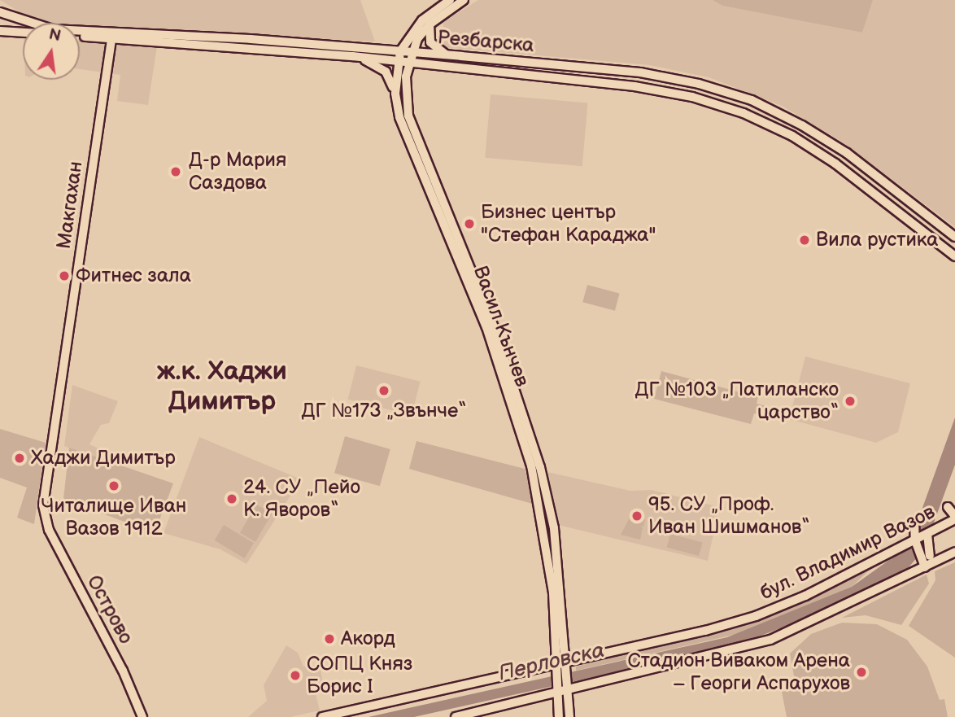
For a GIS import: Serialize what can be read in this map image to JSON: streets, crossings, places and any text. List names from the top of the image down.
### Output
{
  "streets": {
    "street": [
      "Резбарска",
      "Макгахан",
      "Васил Кънчев",
      "бул. Владимир Вазов",
      "Острово"
    ]
  },
  "crossings": [
    ["Резбарска", "Макгахан"],
    ["Резбарска", "Васил Кънчев"],
    ["Макгахан", "Острово"],
    ["Васил Кънчев", "бул. Владимир Вазов"]
  ],
  "districts": ["ж.к. Хаджи Димитър"],
  "water": ["Перловска"],
  "places": [
    "Д-р Мария Саздова",
    "Бизнес център \"Стефан Караджа\"",
    "Вила рустика",
    "Фитнес зала",
    "ДГ №173 „Звънче“",
    "ДГ №103 „Патиланско царство“",
    "Хаджи Димитър",
    "Читалище Иван Вазов 1912",
    "24. СУ „Пейо К. Яворов“",
    "95. СУ „Проф. Иван Шишманов“",
    "Акорд",
    "Стадион Виваком Арена – Георги Аспарухов",
    "СОПЦ Княз Борис I"
  ],
  "north": "top"
}
